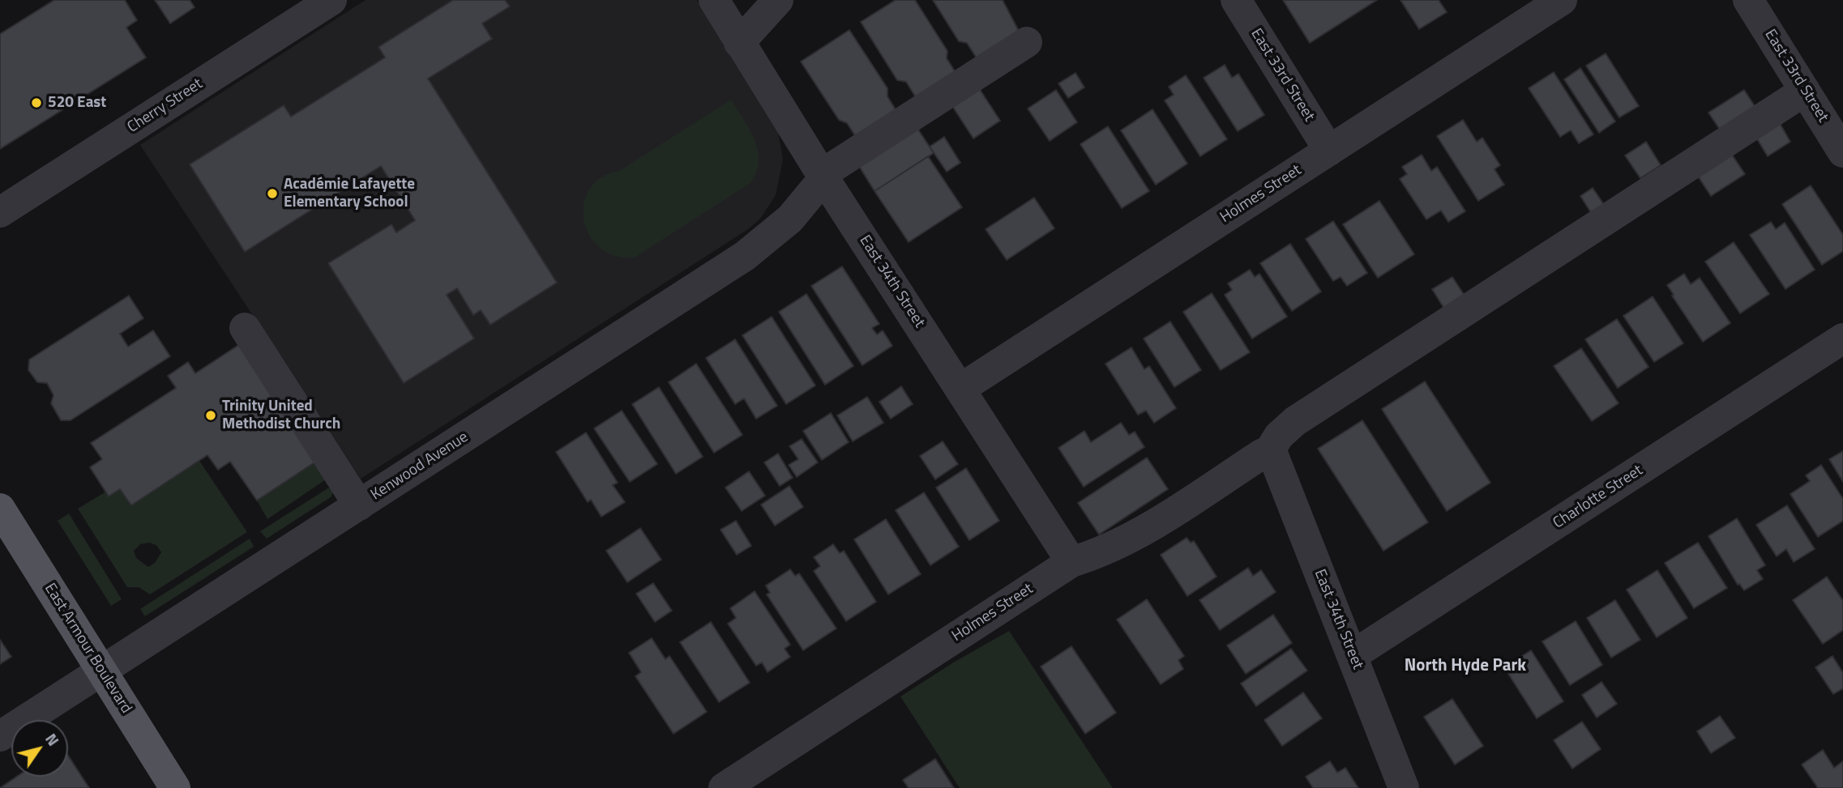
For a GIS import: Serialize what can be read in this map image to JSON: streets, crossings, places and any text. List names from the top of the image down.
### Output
{
  "streets": {
    "main road": ["East Armour Boulevard"],
    "street": [
      "East 33rd Street",
      "Cherry Street",
      "Holmes Street",
      "East 34th Street",
      "Kenwood Avenue",
      "Charlotte Street"
    ]
  },
  "crossings": [
    ["East 33rd Street", "Holmes Street"],
    ["Holmes Street", "East 34th Street"],
    ["East 34th Street", "Kenwood Avenue"],
    ["East 34th Street", "Charlotte Street"],
    ["Kenwood Avenue", "East Armour Boulevard"]
  ],
  "districts": ["North Hyde Park"],
  "places": ["520 East", "Académie Lafayette Elementary School", "Trinity United Methodist Church"],
  "north": "top right"
}
